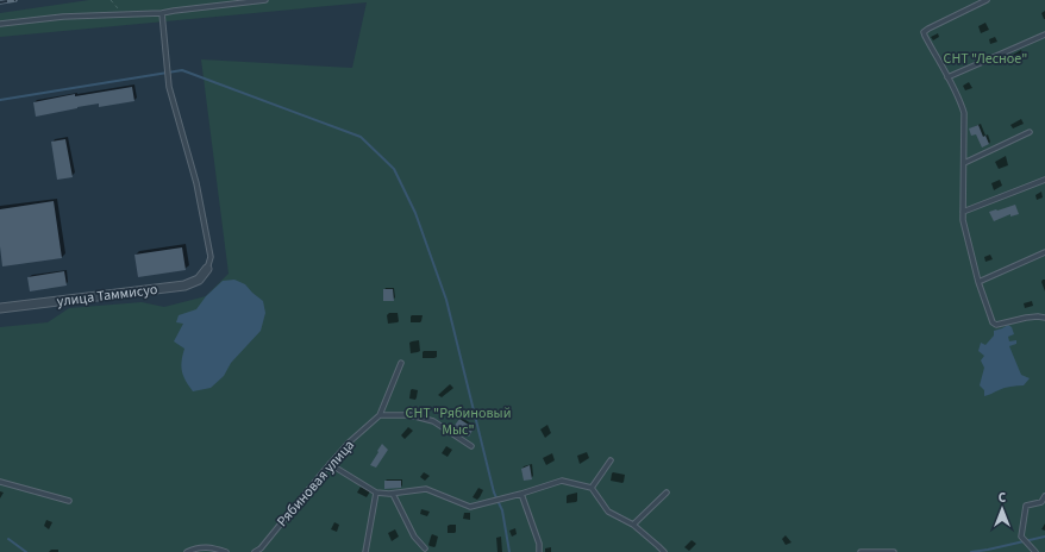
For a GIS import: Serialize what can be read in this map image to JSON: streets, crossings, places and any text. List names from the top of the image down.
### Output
{
  "streets": {
    "street": ["улица Таммисуо"],
    "lane": ["Рябиновая улица"]
  },
  "parks": ["СНТ \"Лесное\"", "СНТ \"Рябиновый Мыс\""],
  "north": "top"
}
